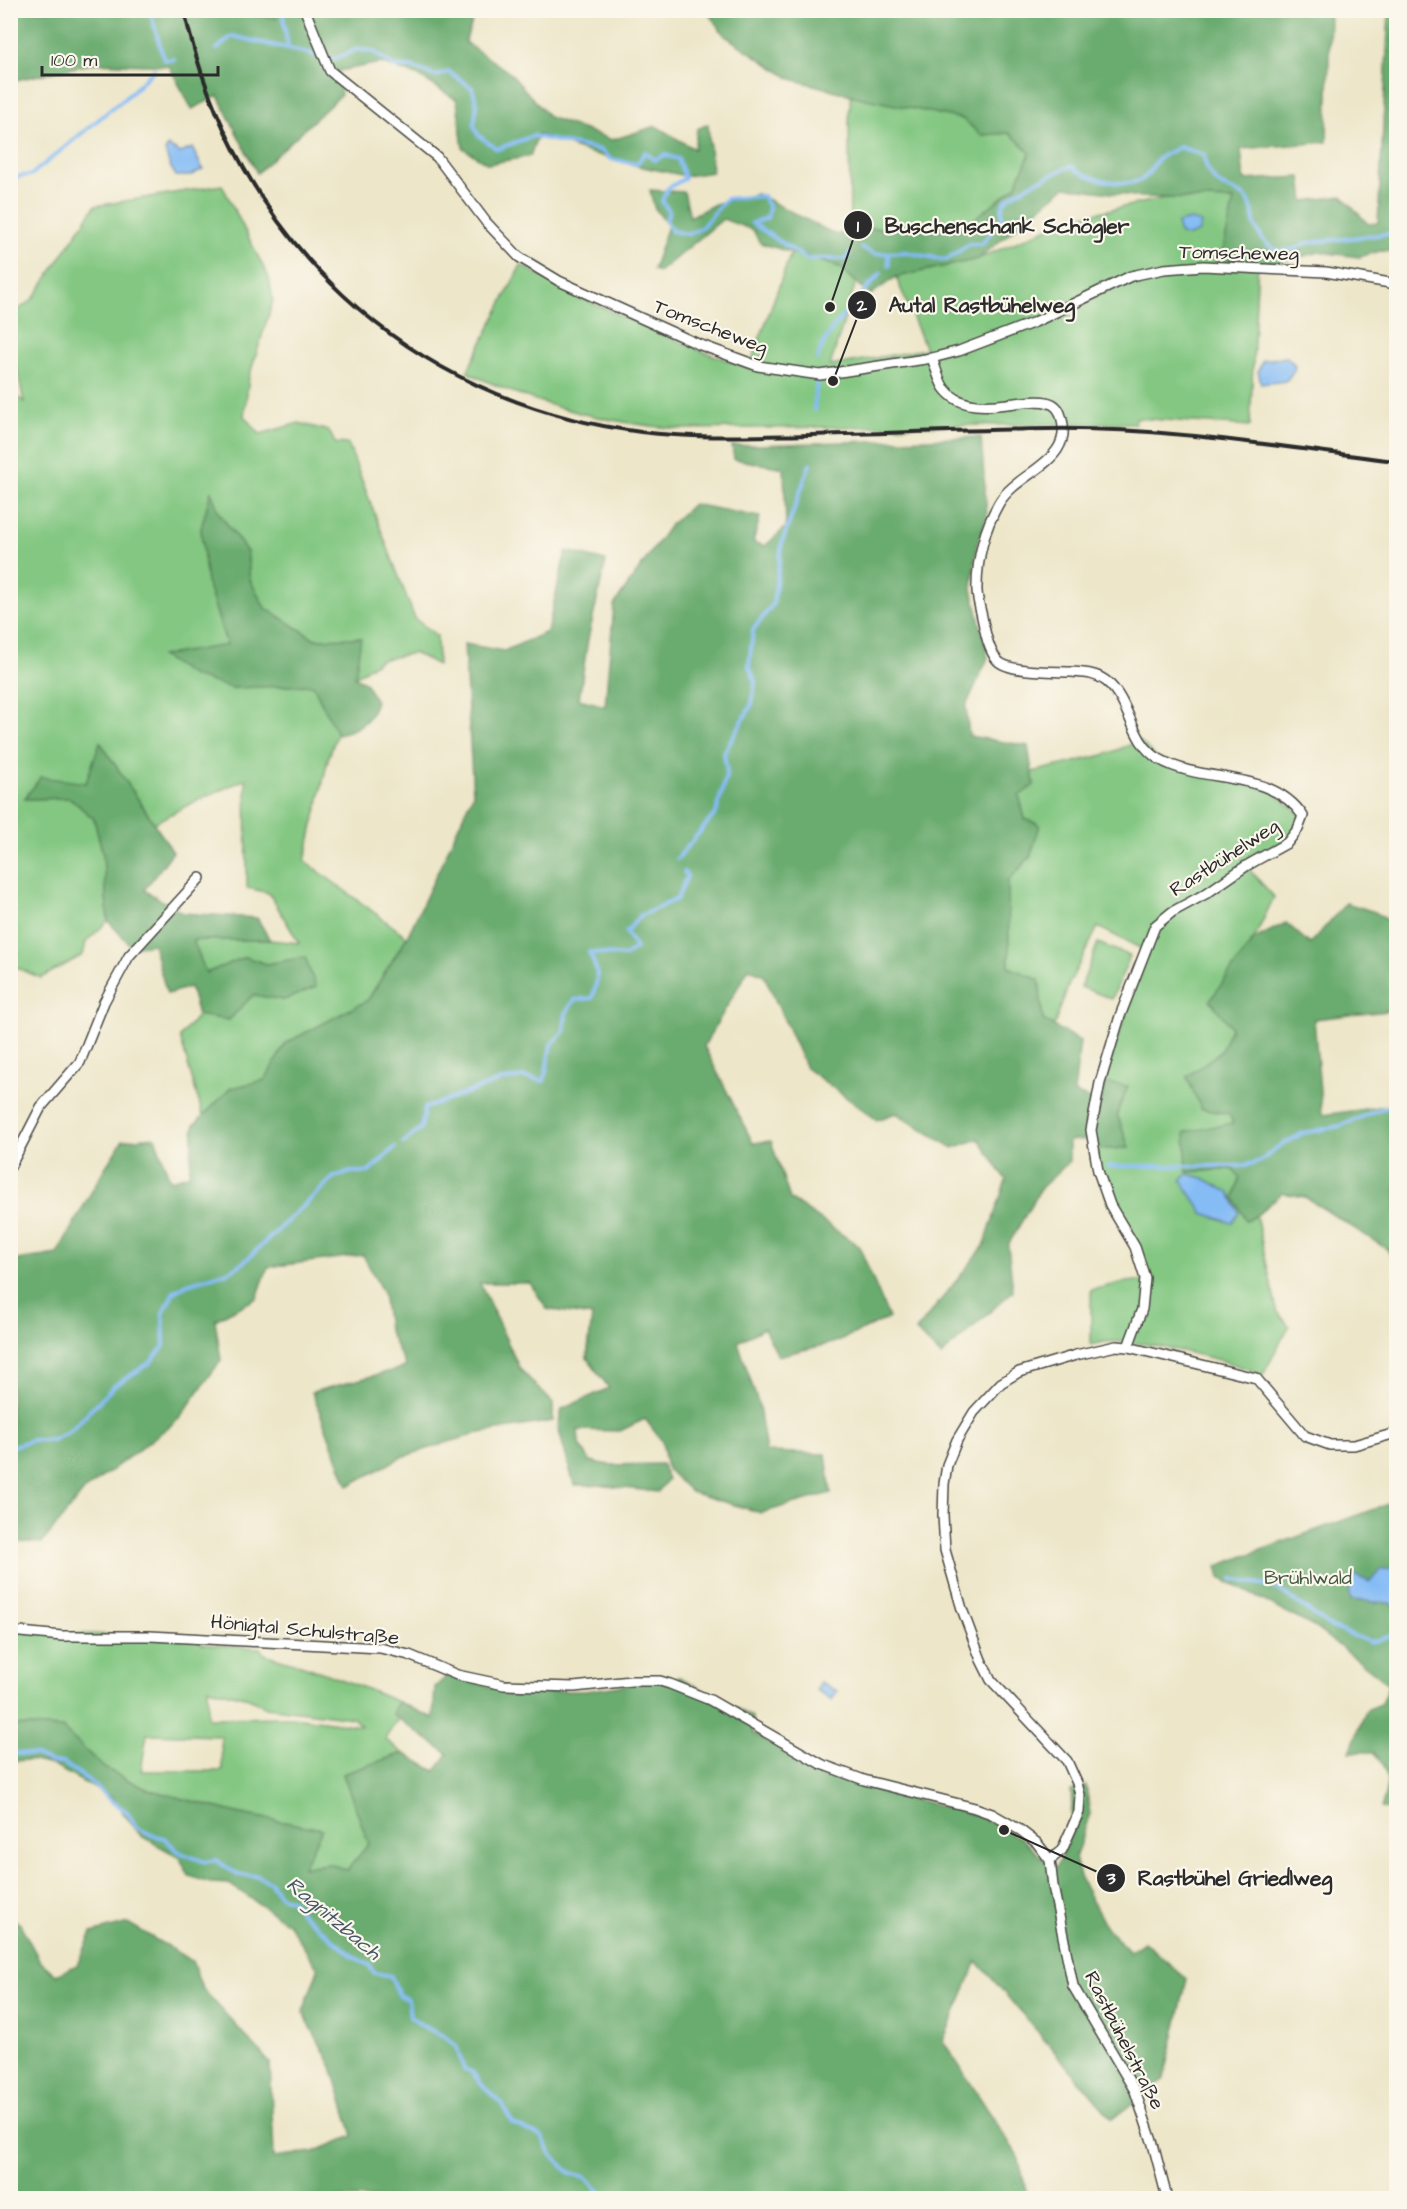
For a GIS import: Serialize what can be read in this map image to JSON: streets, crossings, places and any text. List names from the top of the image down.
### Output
{
  "streets": {
    "street": [
      "Tomscheweg",
      "Rastbühelweg",
      "Hönigtal Schulstraße",
      "Rastbühelstraße"
    ]
  },
  "crossings": [
    ["Tomscheweg", "Rastbühelweg"],
    ["Hönigtal Schulstraße", "Rastbühelstraße"]
  ],
  "water": ["Ragnitzbach"],
  "parks": ["Brühlwald"],
  "places": ["Buschenschank Schögler", "Autal Rastbühelweg", "Rastbühel Griedlweg"],
  "scale_bar": "100 m"
}
